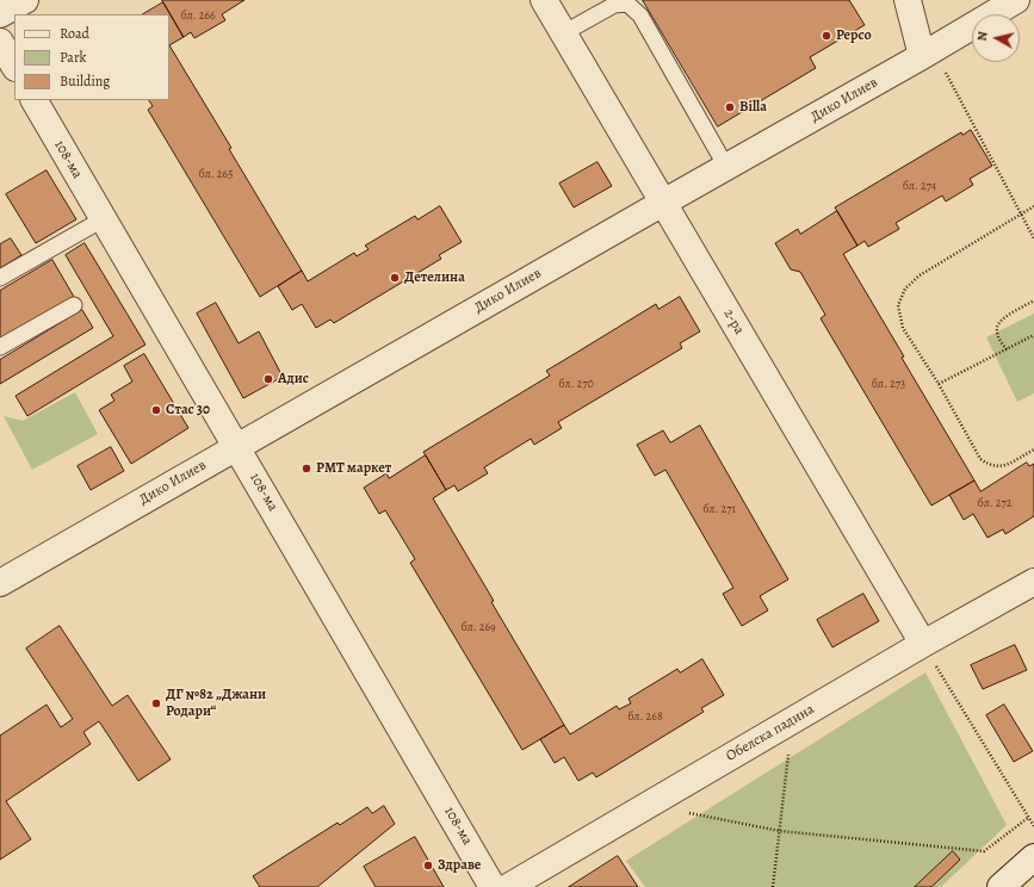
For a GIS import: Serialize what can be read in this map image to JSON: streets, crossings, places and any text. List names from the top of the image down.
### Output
{
  "streets": {
    "street": [
      "Дико Илиев",
      "108-ма",
      "2-ра",
      "Обелска падина"
    ]
  },
  "crossings": [
    ["Дико Илиев", "108-ма"],
    ["Дико Илиев", "2-ра"],
    ["2-ра", "Обелска падина"]
  ],
  "places": [
    "Pepco",
    "Billa",
    "Детелина",
    "Адис",
    "Стас 30",
    "РМТ маркет",
    "ДГ №82 „Джани Родари“",
    "Здраве"
  ],
  "house_numbers": [
    "бл. 266",
    "бл. 265",
    "бл. 274",
    "бл. 270",
    "бл. 273",
    "бл. 272",
    "бл. 271",
    "бл. 269",
    "бл. 268"
  ],
  "legend": ["Road", "Park", "Building"],
  "north": "left"
}
